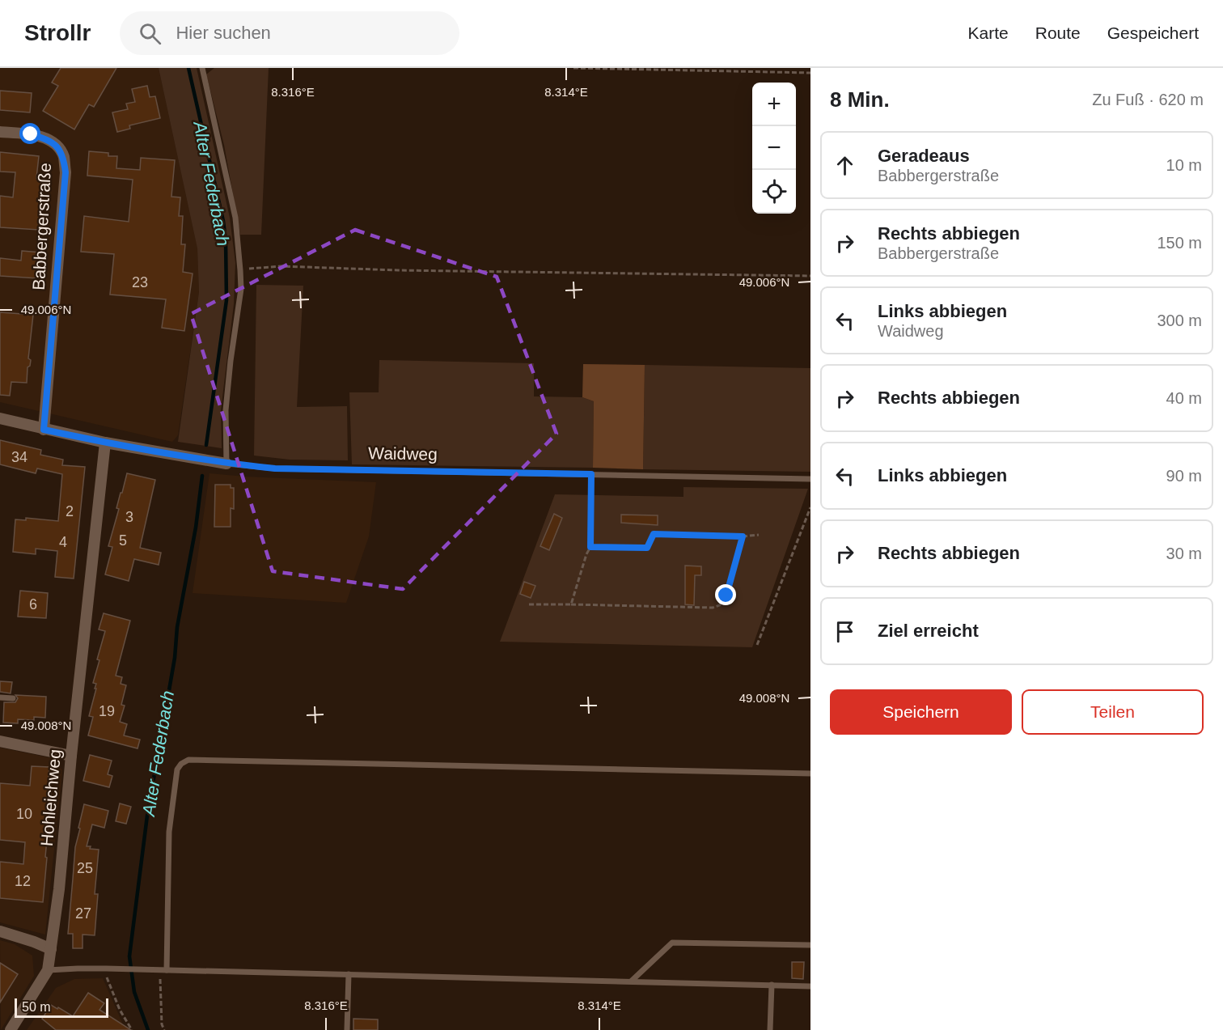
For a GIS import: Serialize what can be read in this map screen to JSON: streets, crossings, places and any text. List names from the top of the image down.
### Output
{
  "streets": {
    "street": ["Babbergerstraße", "Waidweg", "Hohleichweg"]
  },
  "crossings": [
    ["Babbergerstraße", "Waidweg"],
    ["Waidweg", "Hohleichweg"]
  ],
  "water": ["Alter Federbach"],
  "house_numbers": [
    "23",
    "34",
    "2",
    "3",
    "5",
    "4",
    "6",
    "19",
    "10",
    "25",
    "12",
    "27"
  ],
  "scale_bar": "50 m",
  "page": {
    "header": "Strollr",
    "search": "Hier suchen",
    "nav": ["Karte", "Route", "Gespeichert"],
    "heading": ["8 Min.", "Zu Fuß · 620 m"],
    "map_buttons": ["+", "−"],
    "list": [
      ["Geradeaus", "Babbergerstraße", "10 m"],
      ["Rechts abbiegen", "Babbergerstraße", "150 m"],
      ["Links abbiegen", "Waidweg", "300 m"],
      ["Rechts abbiegen", "40 m"],
      ["Links abbiegen", "90 m"],
      ["Rechts abbiegen", "30 m"],
      "Ziel erreicht"
    ],
    "buttons": ["Speichern", "Teilen"],
    "scale": "50 m"
  },
  "coordinates": [
    "8.316°E",
    "8.314°E",
    "49.006°N",
    "49.008°N"
  ]
}
